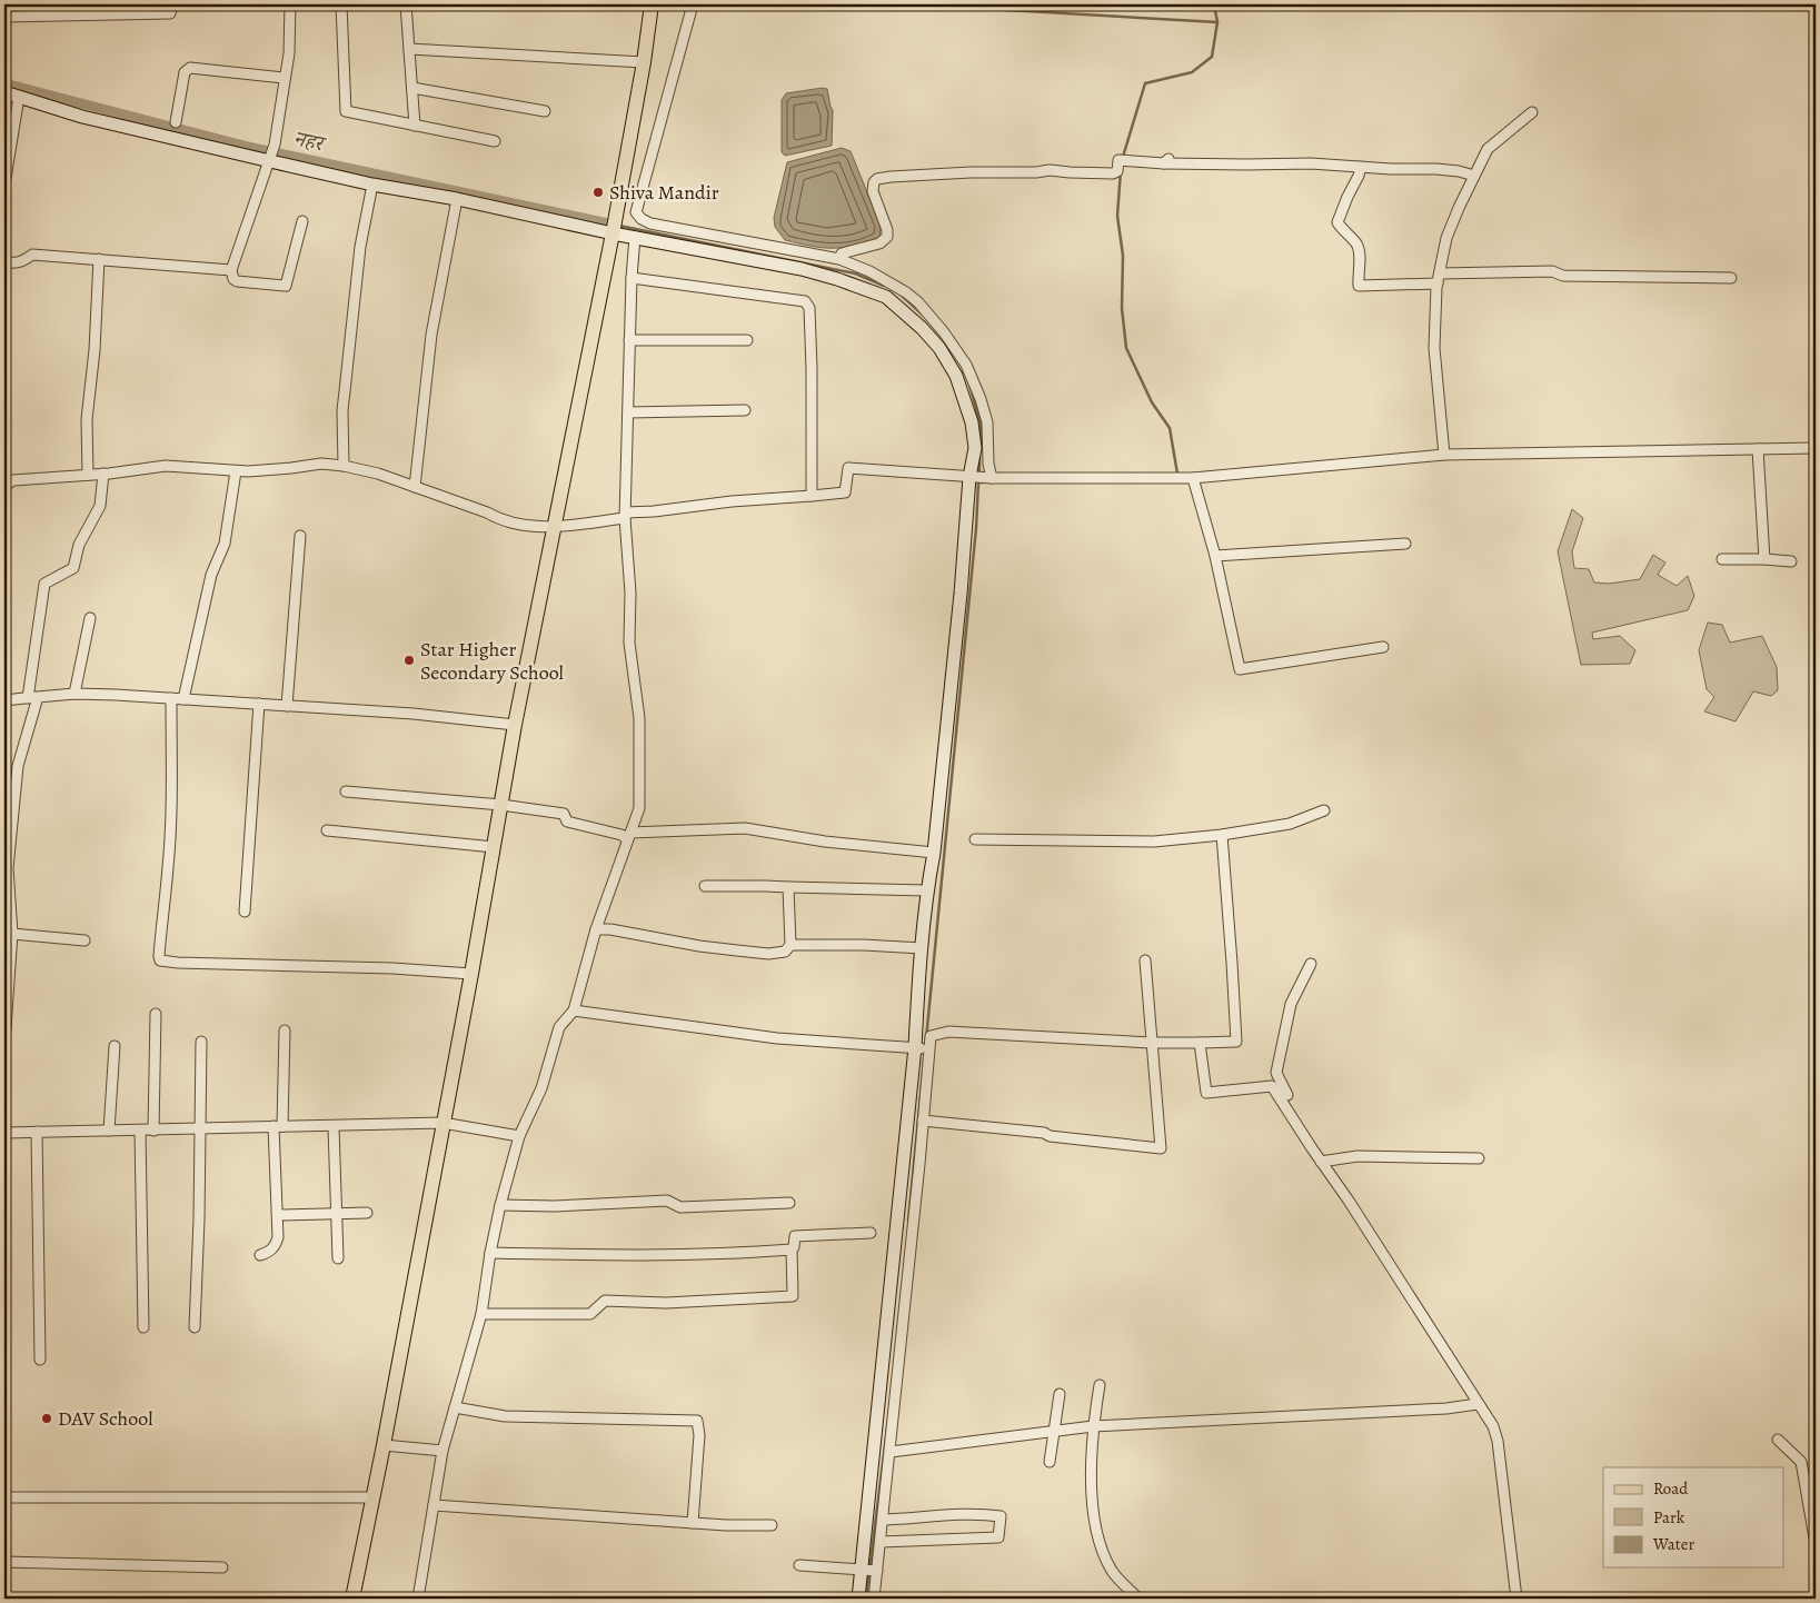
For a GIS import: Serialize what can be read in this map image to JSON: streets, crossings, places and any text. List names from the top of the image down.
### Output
{
  "water": ["नहर"],
  "places": ["Shiva Mandir", "Star Higher Secondary School", "DAV School"],
  "legend": ["Road", "Park", "Water"]
}
